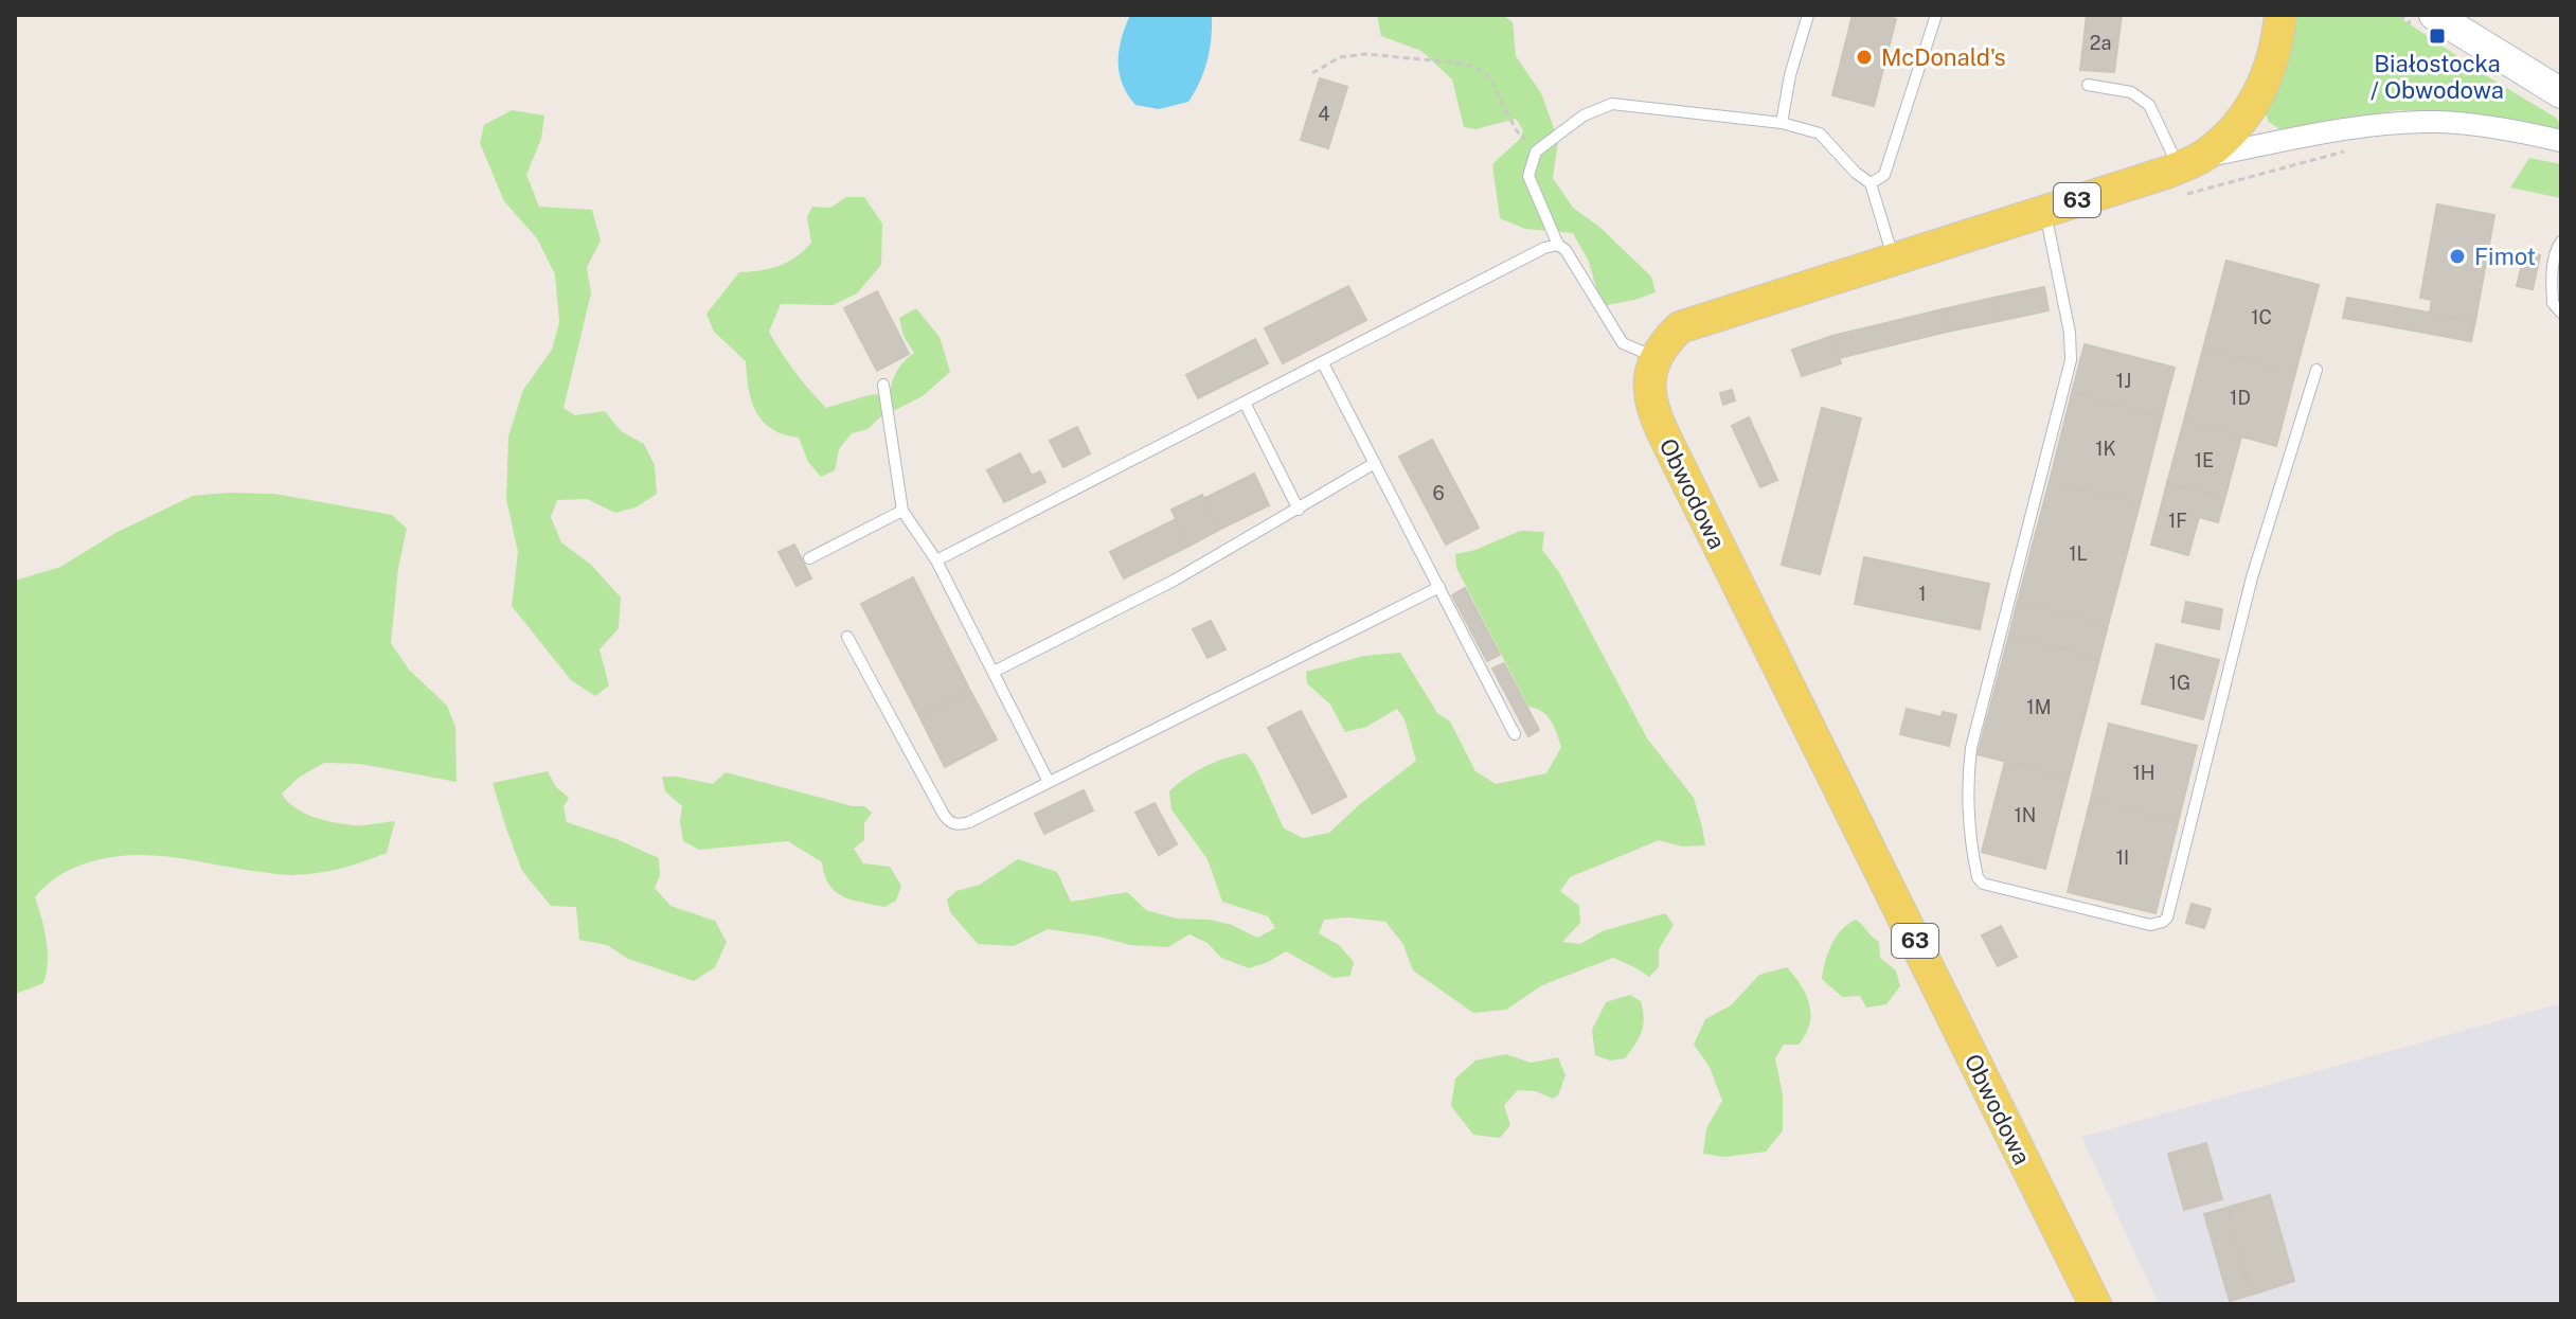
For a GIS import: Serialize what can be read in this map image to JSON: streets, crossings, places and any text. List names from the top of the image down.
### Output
{
  "streets": {
    "main road": ["63", "Obwodowa"]
  },
  "crossings": [
    ["63", "Obwodowa"]
  ],
  "places": {
    "transit": ["Białostocka / Obwodowa"],
    "other": ["McDonald's", "Fimot"]
  },
  "house_numbers": [
    "2a",
    "4",
    "1C",
    "1J",
    "1D",
    "1K",
    "1E",
    "6",
    "1F",
    "1L",
    "1",
    "1G",
    "1M",
    "1H",
    "1N",
    "1I"
  ]
}
